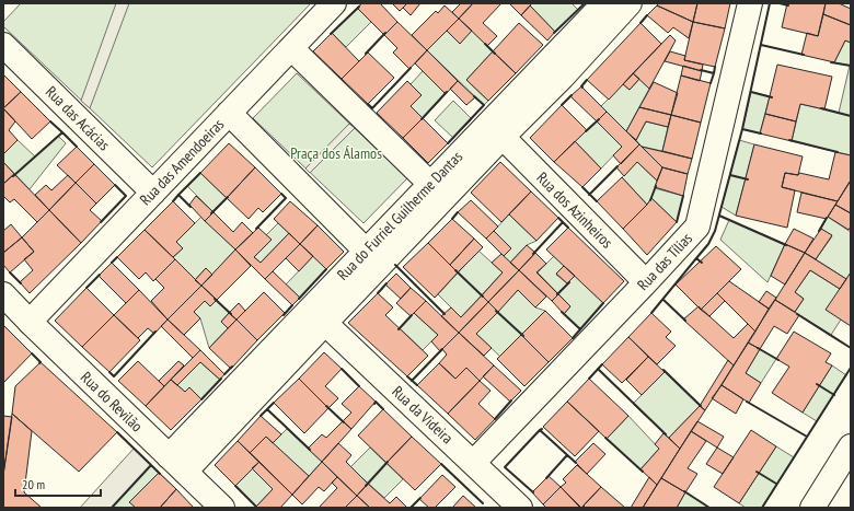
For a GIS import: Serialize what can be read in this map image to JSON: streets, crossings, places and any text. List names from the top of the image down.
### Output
{
  "streets": {
    "street": [
      "Rua das Acácias",
      "Rua das Amendoeiras",
      "Rua dos Azinheiros",
      "Rua do Furriel Guilherme Dantas",
      "Rua das Tílias",
      "Rua do Revilão",
      "Rua da Videira"
    ]
  },
  "crossings": [
    ["Rua das Acácias", "Rua das Amendoeiras"],
    ["Rua das Amendoeiras", "Rua do Revilão"],
    ["Rua dos Azinheiros", "Rua do Furriel Guilherme Dantas"],
    ["Rua dos Azinheiros", "Rua das Tílias"],
    ["Rua do Furriel Guilherme Dantas", "Rua do Revilão"],
    ["Rua do Furriel Guilherme Dantas", "Rua da Videira"],
    ["Rua das Tílias", "Rua da Videira"]
  ],
  "parks": ["Praça dos Álamos"],
  "scale_bar": "20 m"
}
